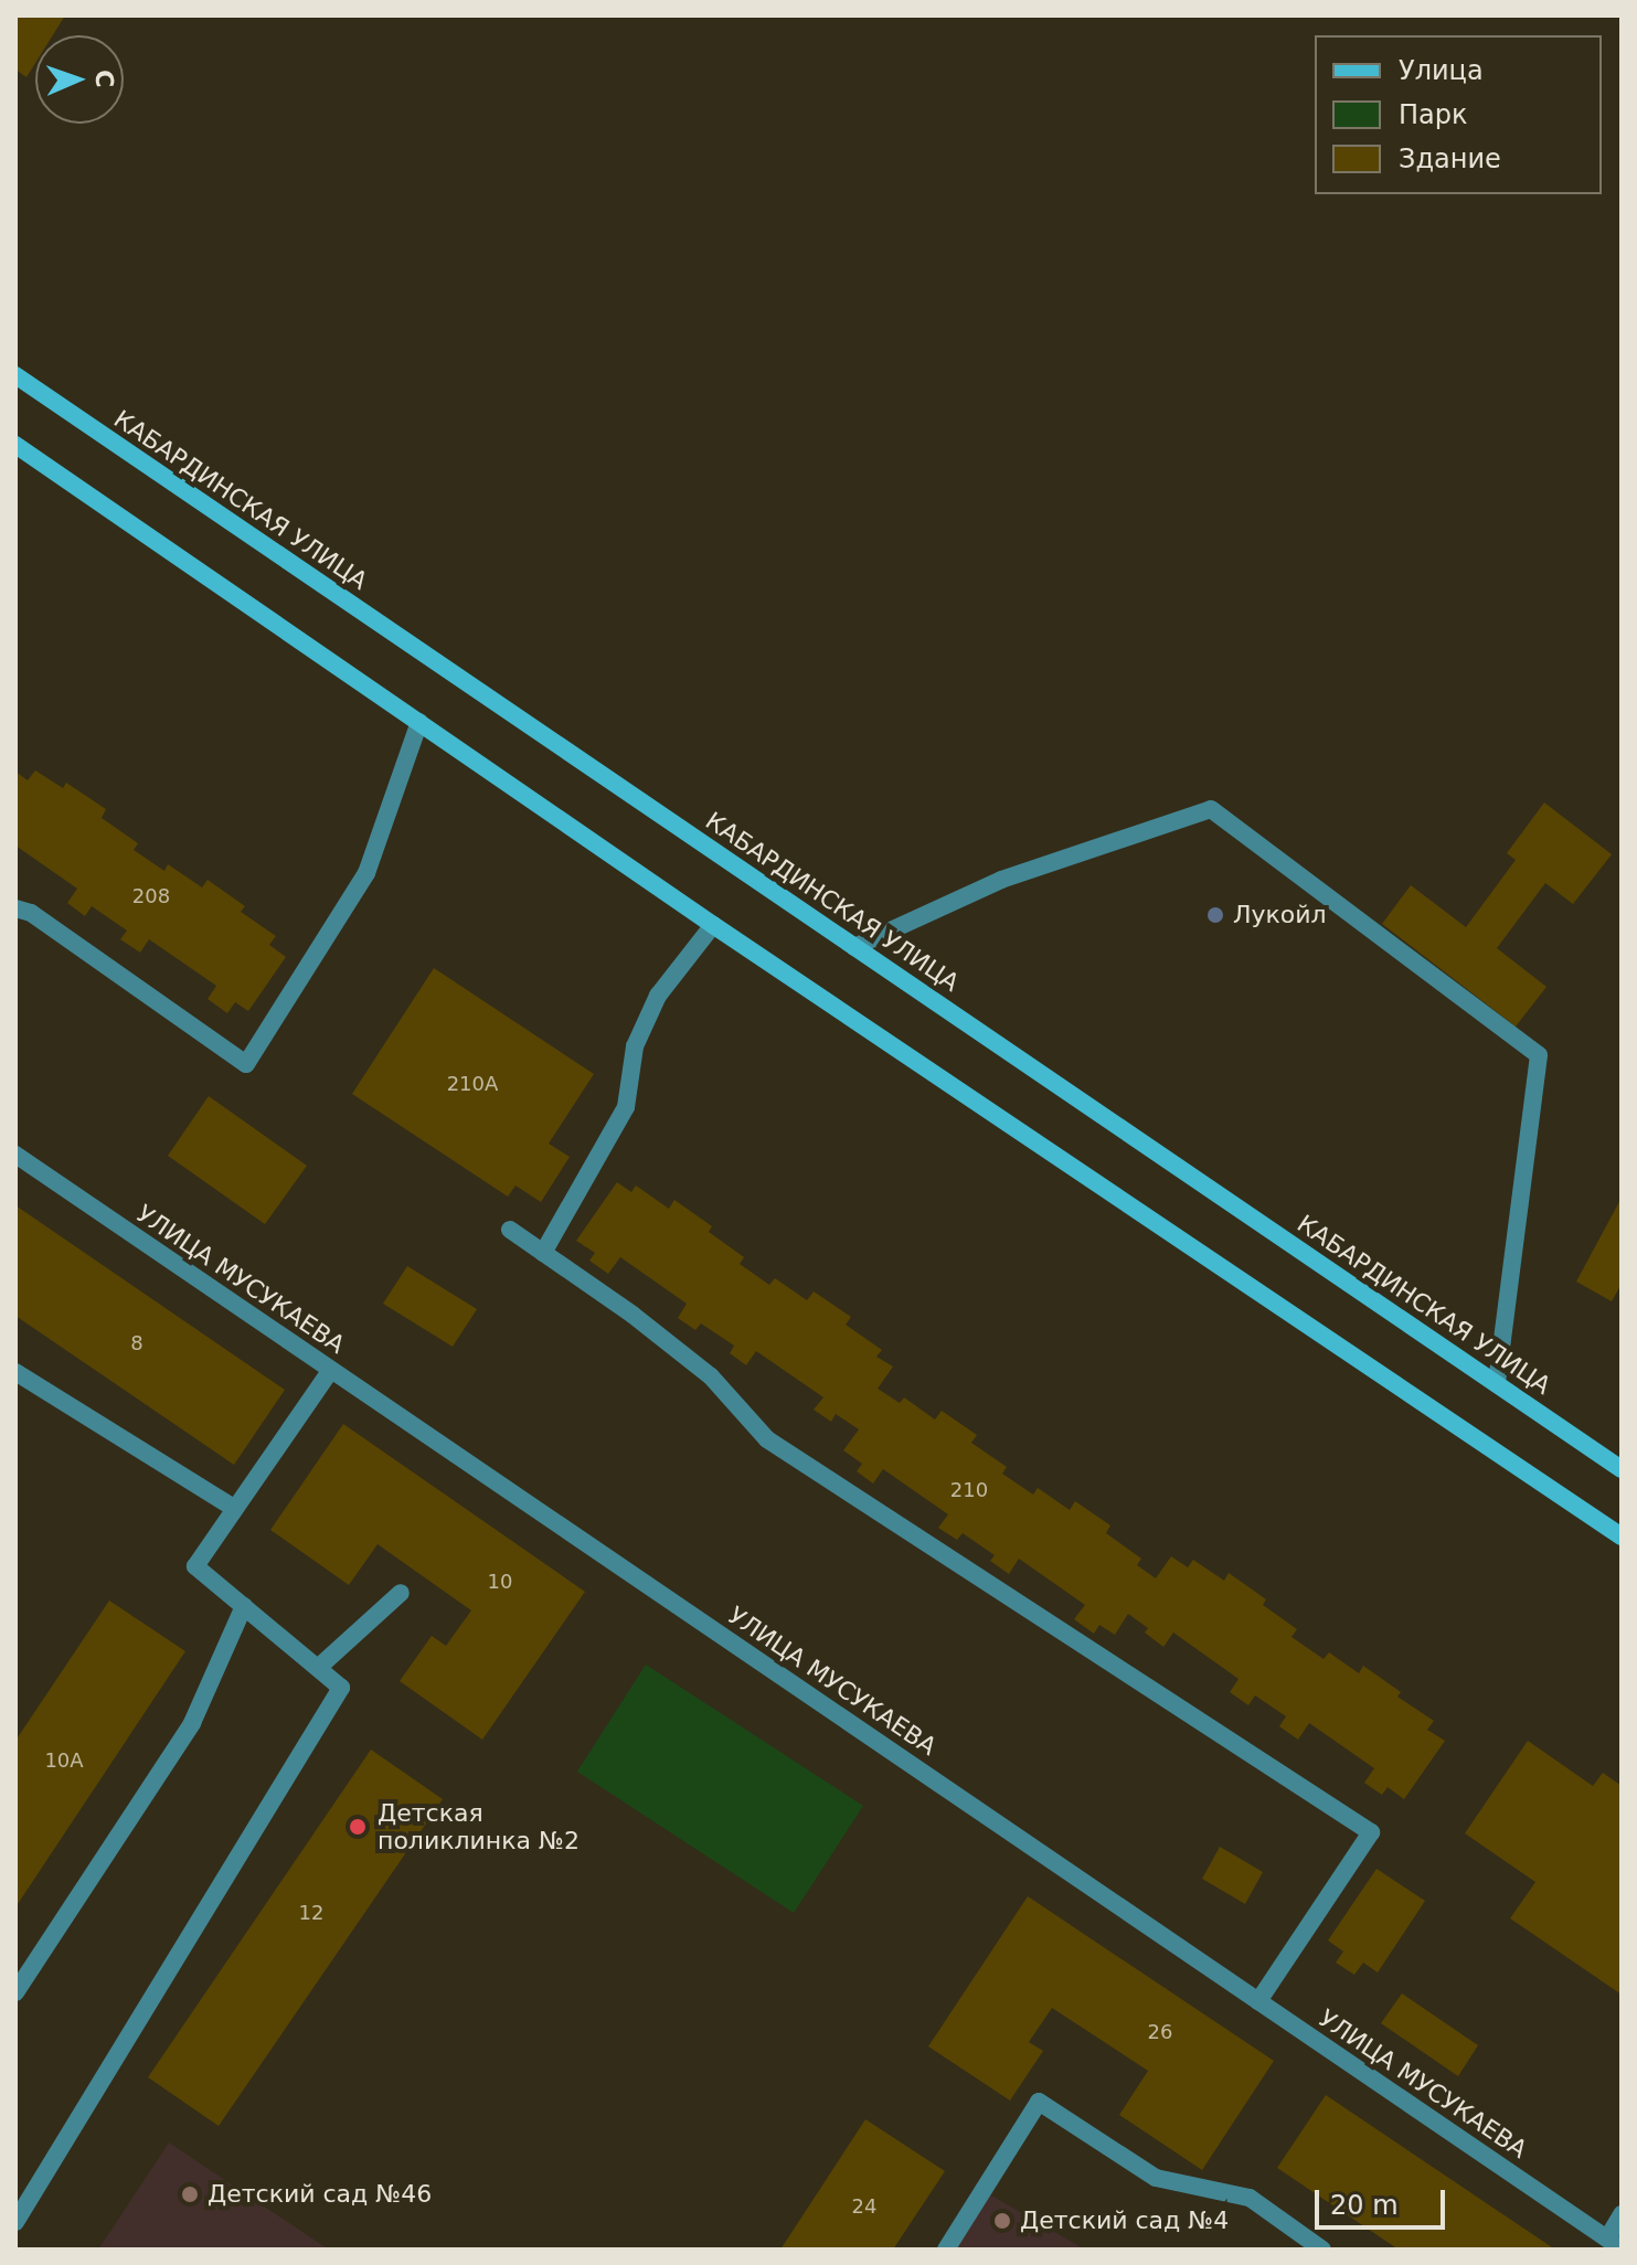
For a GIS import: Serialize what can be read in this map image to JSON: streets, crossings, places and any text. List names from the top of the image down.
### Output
{
  "streets": {
    "main road": ["КАБАРДИНСКАЯ УЛИЦА"],
    "street": ["УЛИЦА МУСУКАЕВА"]
  },
  "places": [
    "Лукойл",
    "Детская поликлинка №2",
    "Детский сад №46",
    "Детский сад №4"
  ],
  "house_numbers": [
    "208",
    "210А",
    "8",
    "210",
    "10",
    "10А",
    "12",
    "26",
    "24"
  ],
  "legend": ["Улица", "Парк", "Здание"],
  "scale_bar": "20 m",
  "north": "right"
}
